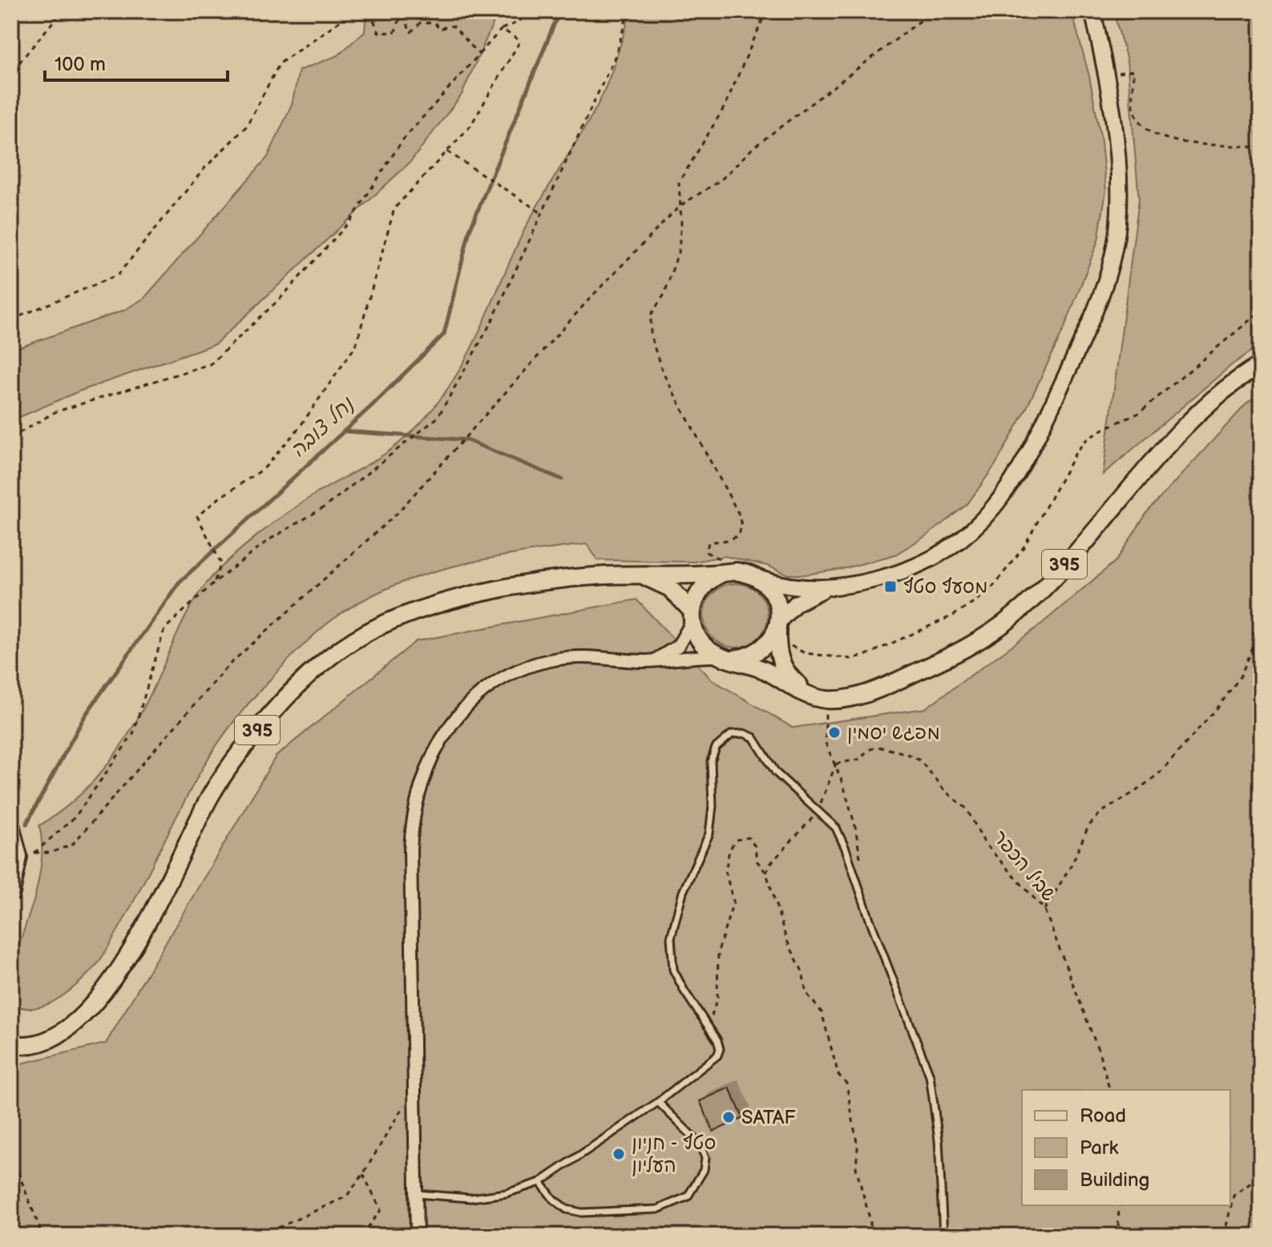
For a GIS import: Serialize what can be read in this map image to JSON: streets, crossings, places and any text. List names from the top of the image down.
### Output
{
  "streets": {
    "main road": ["395"],
    "path": ["שביל הכפר"]
  },
  "water": ["נחל צובה"],
  "places": {
    "transit": ["מסעף סטף"],
    "other": ["מפגש יסמין", "SATAF", "סטף - חניון העליון"]
  },
  "legend": ["Road", "Park", "Building"],
  "scale_bar": "100 m"
}
